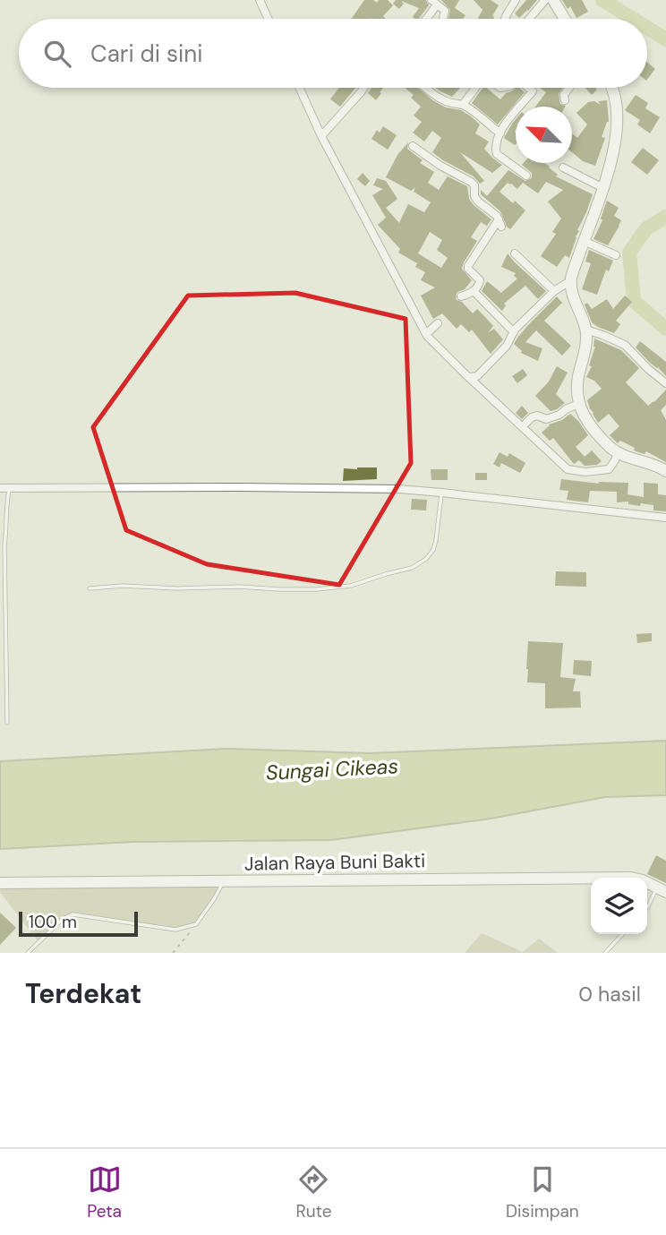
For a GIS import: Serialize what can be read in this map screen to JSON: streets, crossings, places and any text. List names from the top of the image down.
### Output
{
  "streets": {
    "main road": ["Jalan Raya Buni Bakti"]
  },
  "water": ["Sungai Cikeas"],
  "scale_bar": "100 m",
  "north": "top left",
  "page": {
    "search": "Cari di sini",
    "scale": "100 m",
    "heading": ["Terdekat", "0 hasil"],
    "nav": ["Peta", "Rute", "Disimpan"]
  }
}
